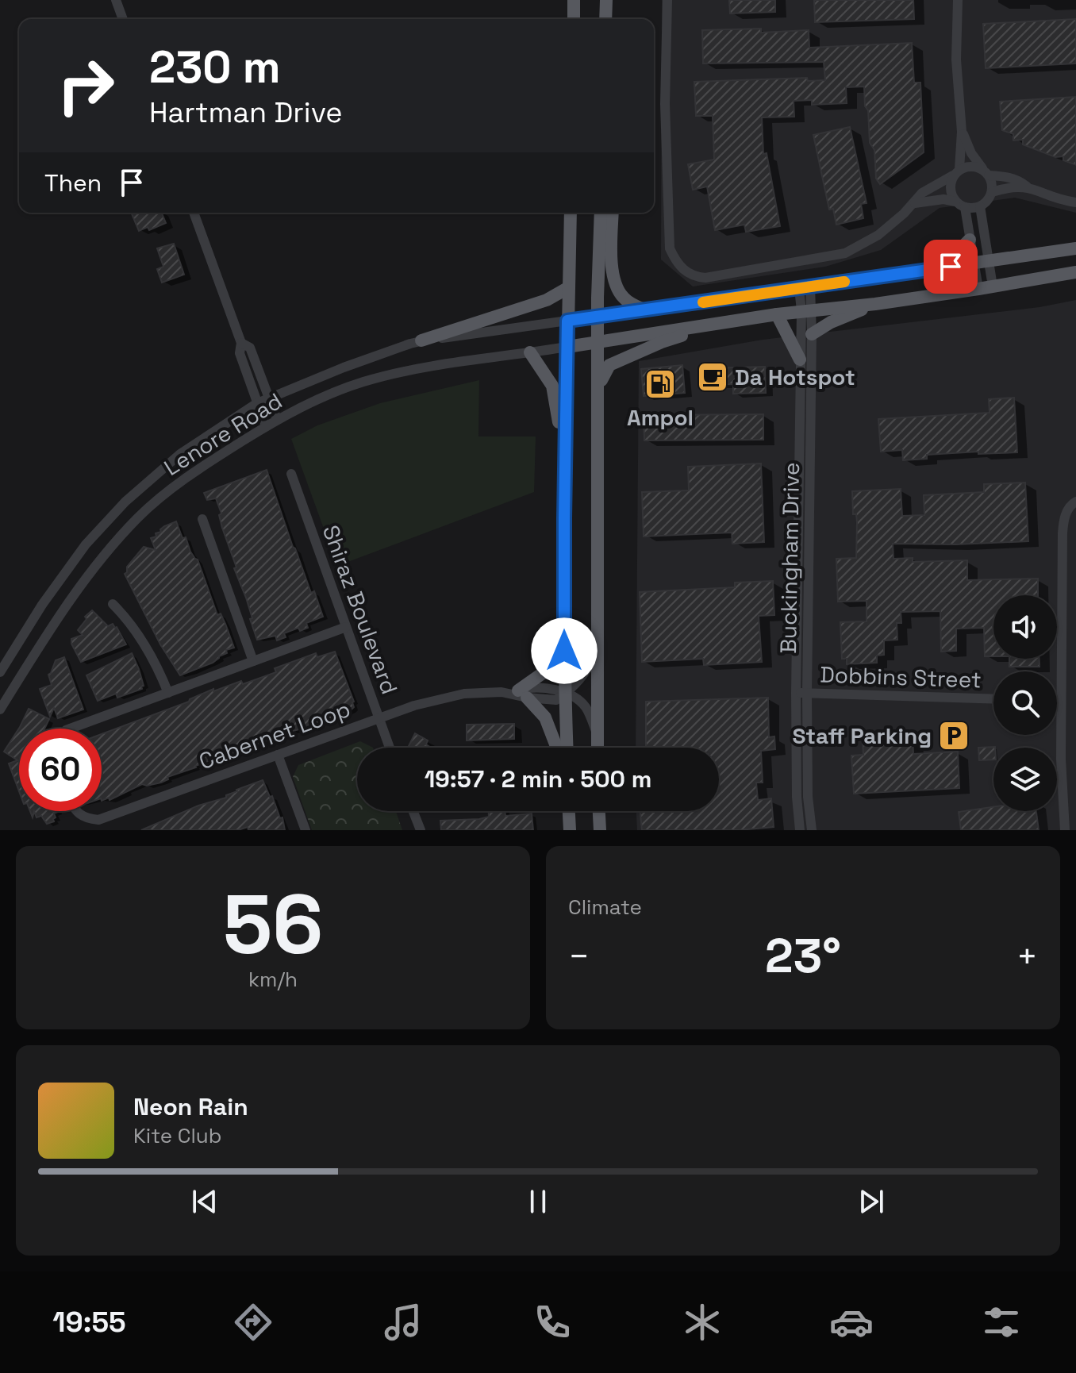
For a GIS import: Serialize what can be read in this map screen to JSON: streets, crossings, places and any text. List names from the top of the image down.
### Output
{
  "streets": {
    "street": [
      "Lenore Road",
      "Buckingham Drive",
      "Shiraz Boulevard",
      "Dobbins Street",
      "Cabernet Loop"
    ]
  },
  "crossings": [
    ["Buckingham Drive", "Dobbins Street"],
    ["Shiraz Boulevard", "Cabernet Loop"]
  ],
  "places": {
    "cafe": ["Da Hotspot"],
    "fuel station": ["Ampol"],
    "parking": ["Staff Parking"]
  },
  "page": {
    "turn": ["230 m", "Hartman Drive"],
    "then": "Then",
    "limit": "60",
    "trip": "19:57 · 2 min · 500 m",
    "tile": [
      ["56", "km/h"],
      "Climate"
    ],
    "heat": ["−", "23°", "+"],
    "song": ["Neon Rain", "Kite Club"],
    "tabs": "19:55"
  }
}
